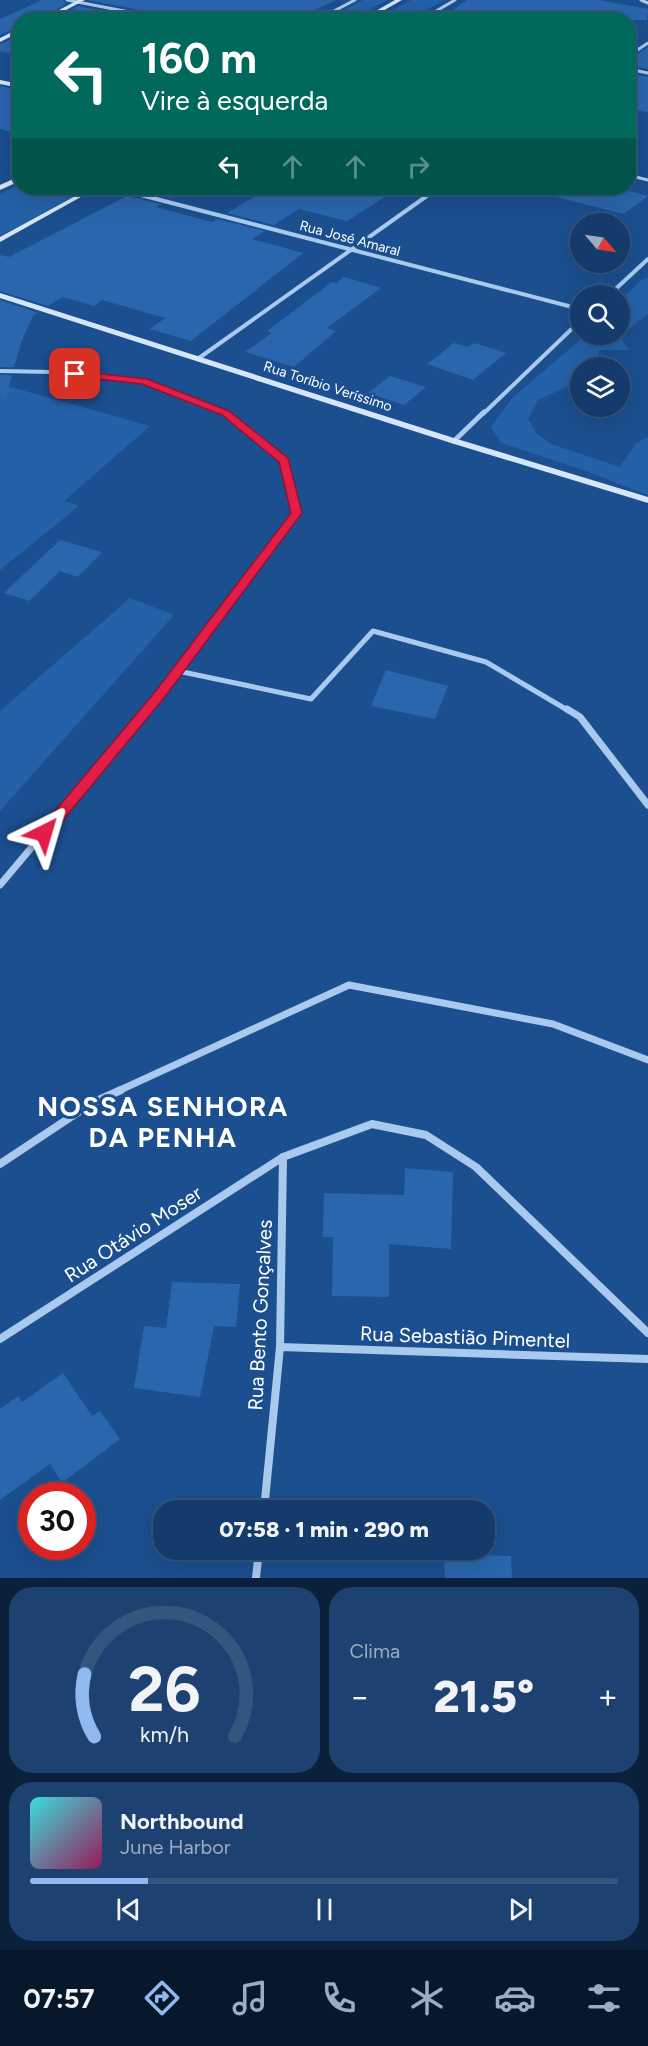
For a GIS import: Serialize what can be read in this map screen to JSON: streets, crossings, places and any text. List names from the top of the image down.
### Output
{
  "streets": {
    "street": [
      "Rua José Amaral",
      "Rua Toríbio Veríssimo",
      "Rua Otávio Moser",
      "Rua Bento Gonçalves",
      "Rua Sebastião Pimentel"
    ]
  },
  "crossings": [
    ["Rua Otávio Moser", "Rua Bento Gonçalves"],
    ["Rua Bento Gonçalves", "Rua Sebastião Pimentel"]
  ],
  "districts": ["NOSSA SENHORA DA PENHA"],
  "north": "bottom right",
  "page": {
    "turn": ["160 m", "Vire à esquerda"],
    "limit": "30",
    "trip": "07:58 · 1 min · 290 m",
    "tile": "Clima",
    "heat": ["−", "21.5°", "+"],
    "song": ["Northbound", "June Harbor"],
    "tabs": "07:57",
    "gauge": ["26", "km/h"]
  }
}
